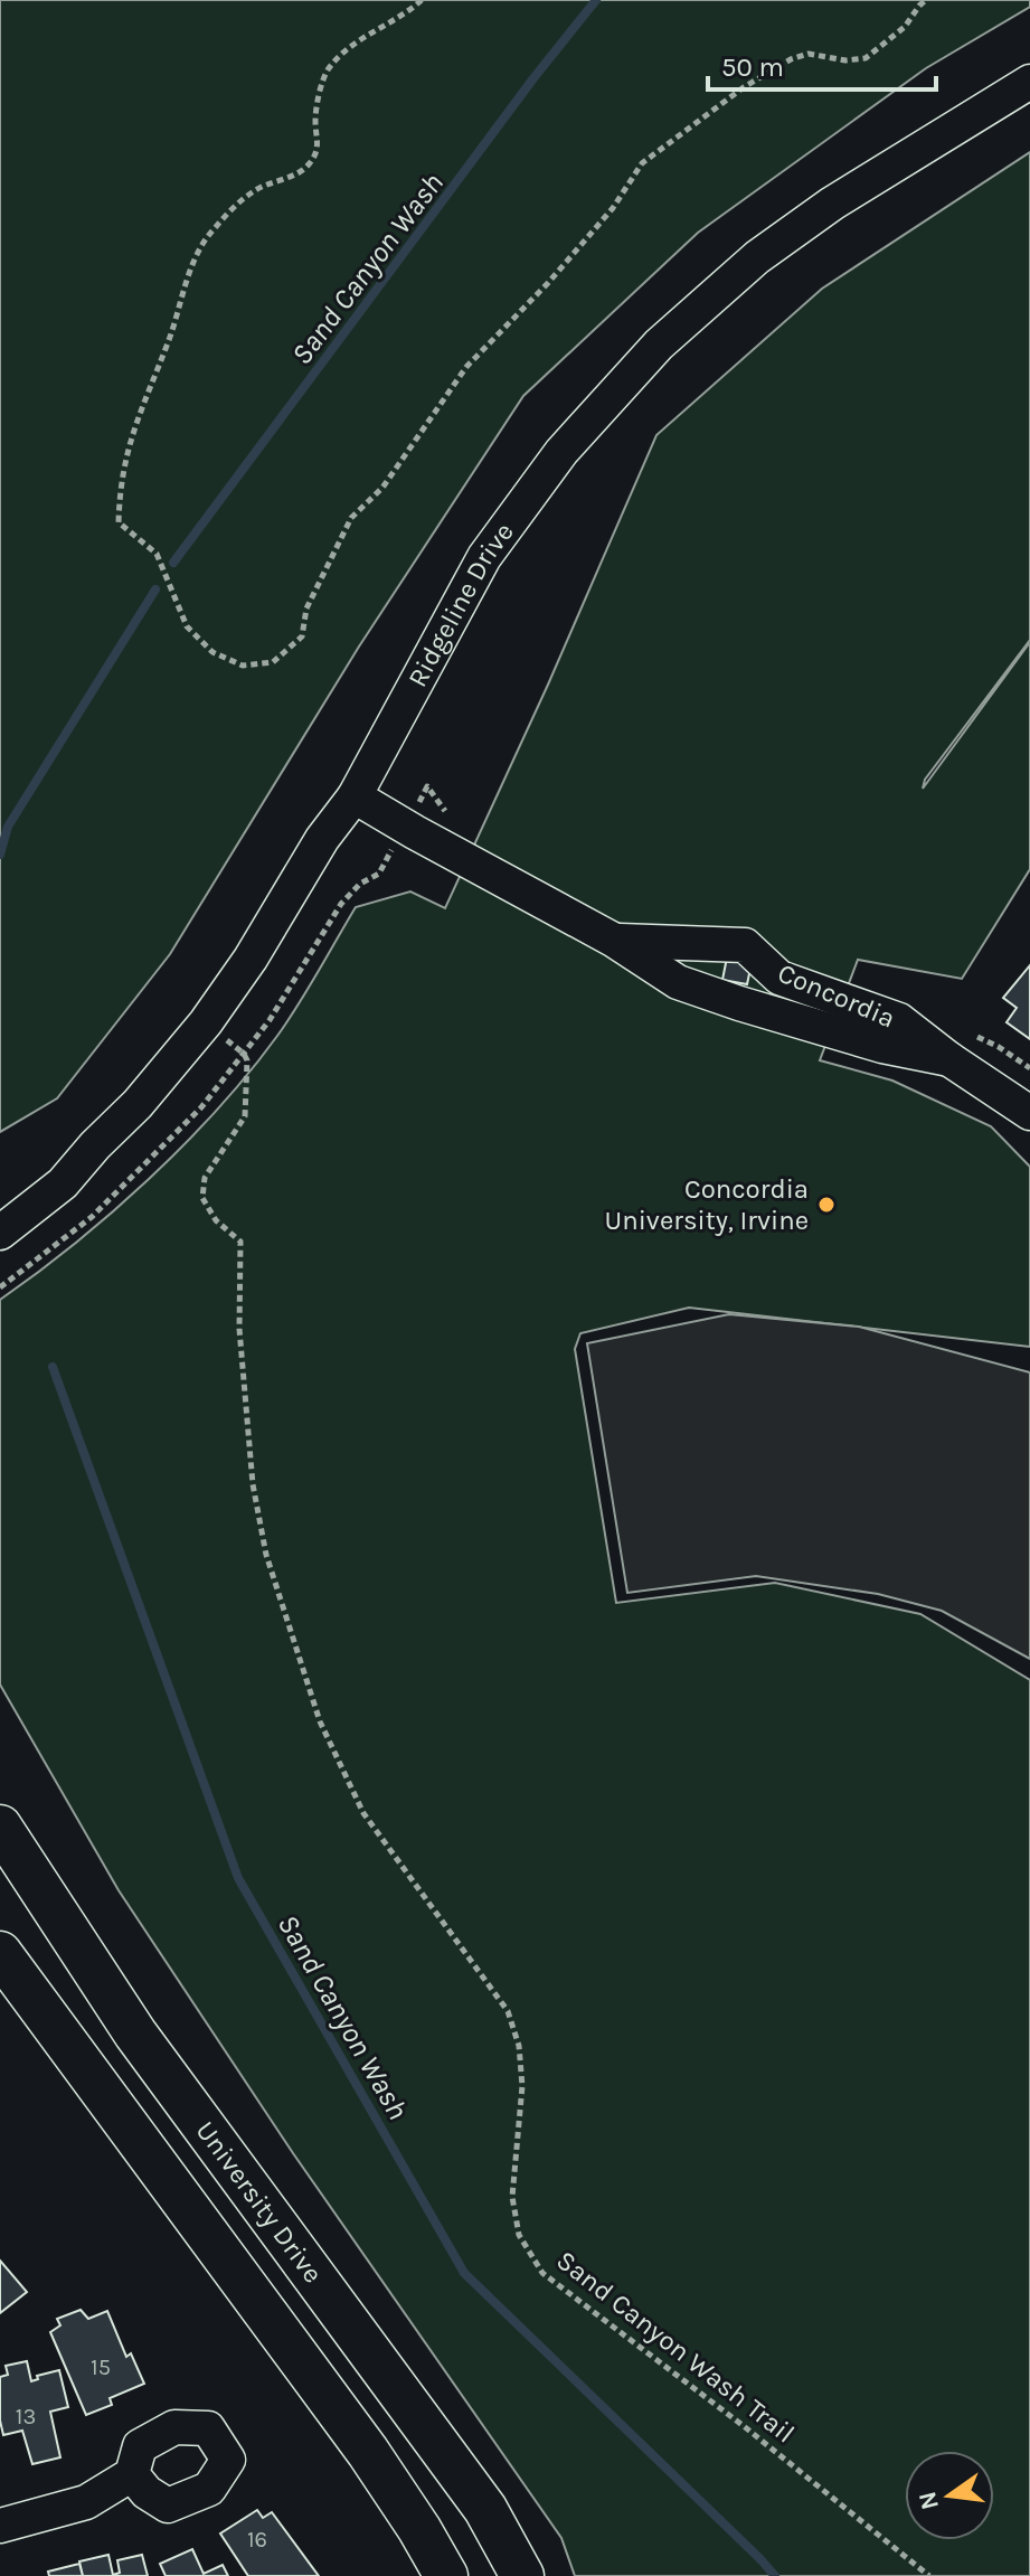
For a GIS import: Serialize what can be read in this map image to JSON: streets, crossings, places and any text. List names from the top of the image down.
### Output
{
  "streets": {
    "main road": ["University Drive"],
    "street": ["Ridgeline Drive", "Concordia"],
    "path": ["Sand Canyon Wash Trail"]
  },
  "crossings": [
    ["Ridgeline Drive", "Concordia"]
  ],
  "water": ["Sand Canyon Wash"],
  "places": ["Concordia University, Irvine"],
  "house_numbers": ["15", "13", "16"],
  "scale_bar": "50 m",
  "north": "left"
}
